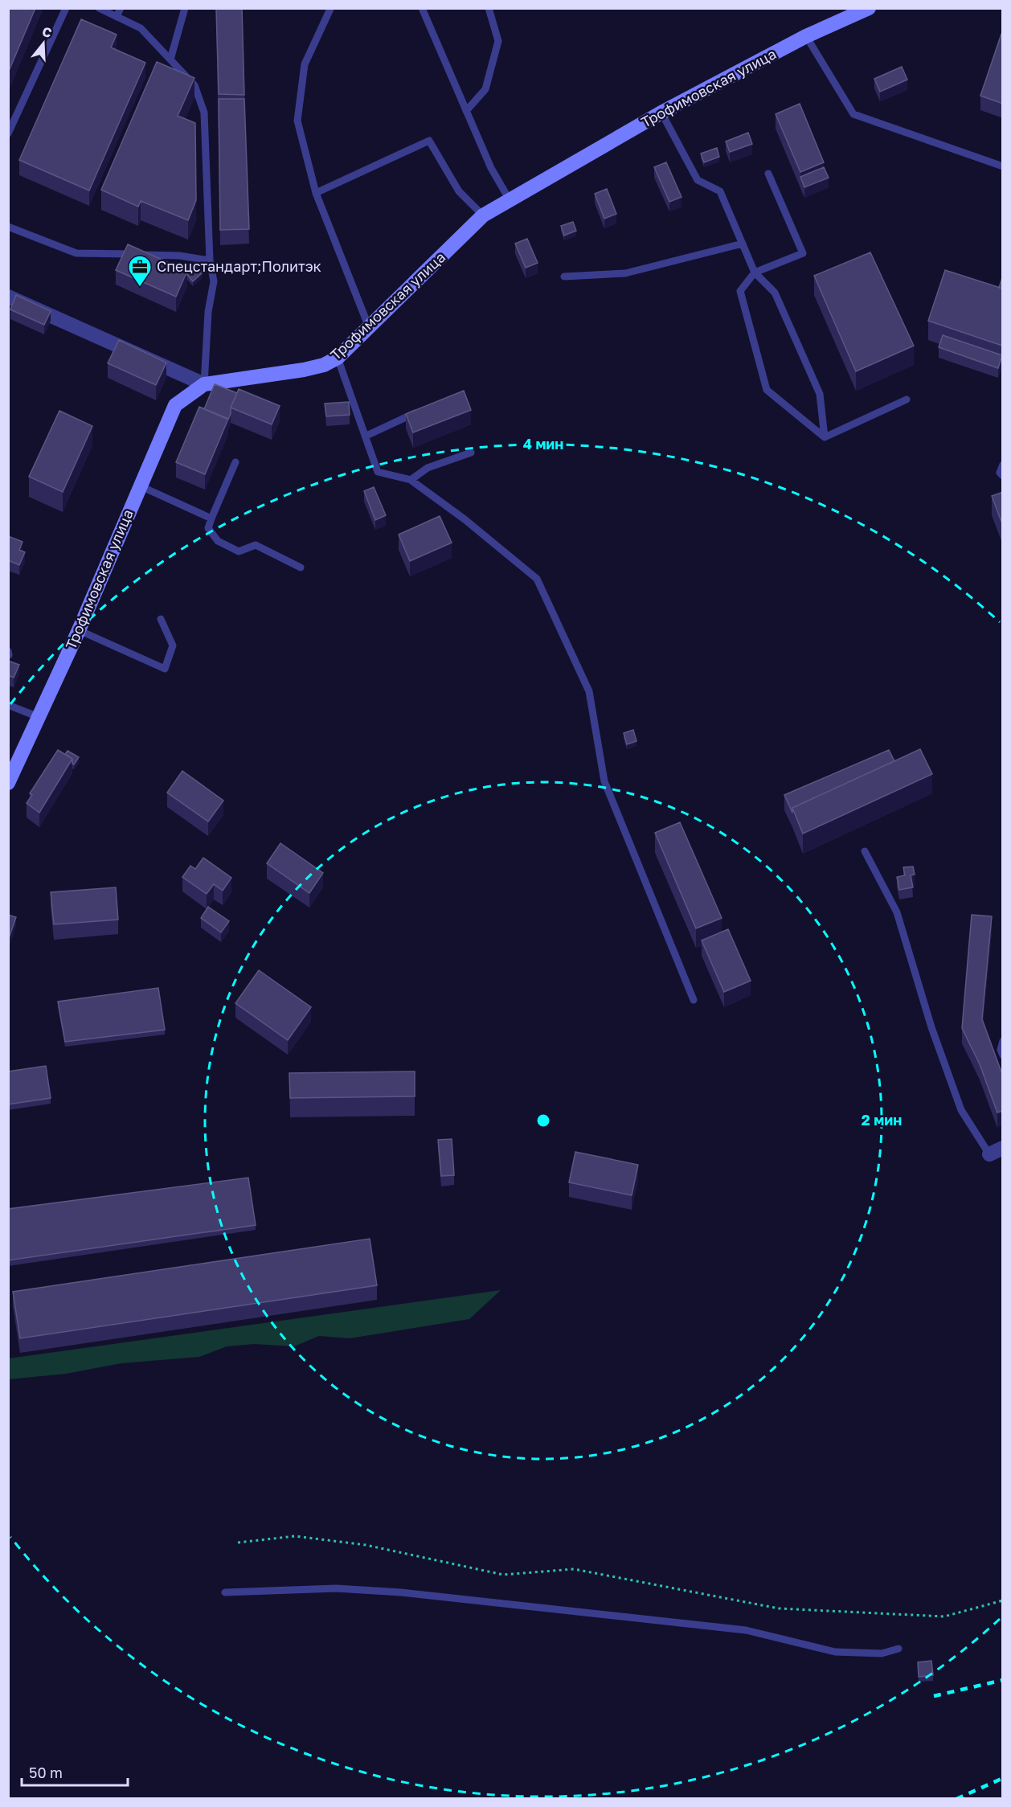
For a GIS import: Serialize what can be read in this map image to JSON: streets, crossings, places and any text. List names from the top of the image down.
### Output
{
  "streets": {
    "street": ["Трофимовская улица"]
  },
  "places": {
    "office": ["Спецстандарт;Политэк"]
  },
  "scale_bar": "50 m",
  "north": "top",
  "rings": ["4 мин", "2 мин"]
}
